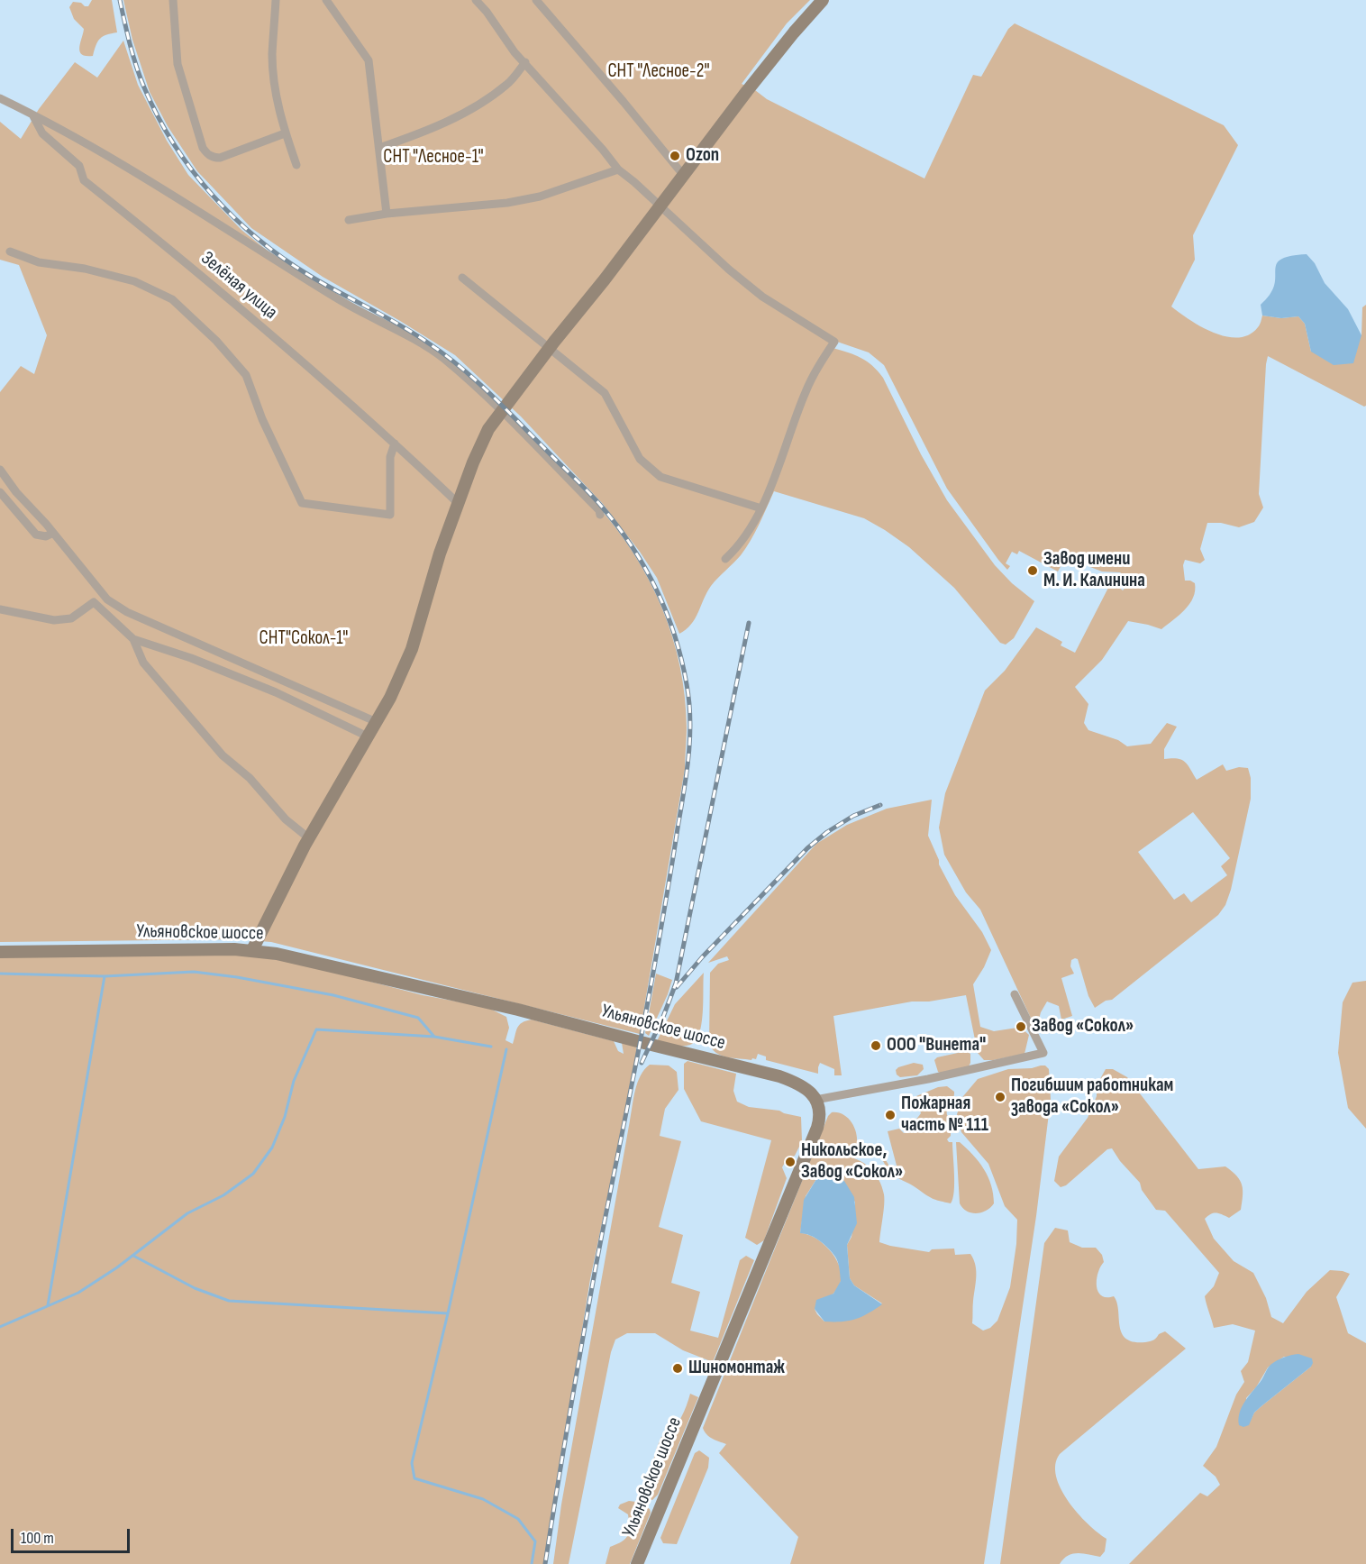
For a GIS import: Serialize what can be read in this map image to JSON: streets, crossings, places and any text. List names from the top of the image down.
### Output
{
  "streets": {
    "main road": ["Ульяновское шоссе"],
    "street": ["Зелёная улица"]
  },
  "parks": ["СНТ \"Лесное-2\"", "СНТ \"Лесное-1\"", "СНТ\"Сокол-1\""],
  "places": [
    "Ozon",
    "Завод имени М. И. Калинина",
    "Завод «Сокол»",
    "ООО \"Винета\"",
    "Погибшим работникам завода «Сокол»",
    "Пожарная часть № 111",
    "Никольское, Завод «Сокол»",
    "Шиномонтаж"
  ],
  "scale_bar": "100 m"
}
